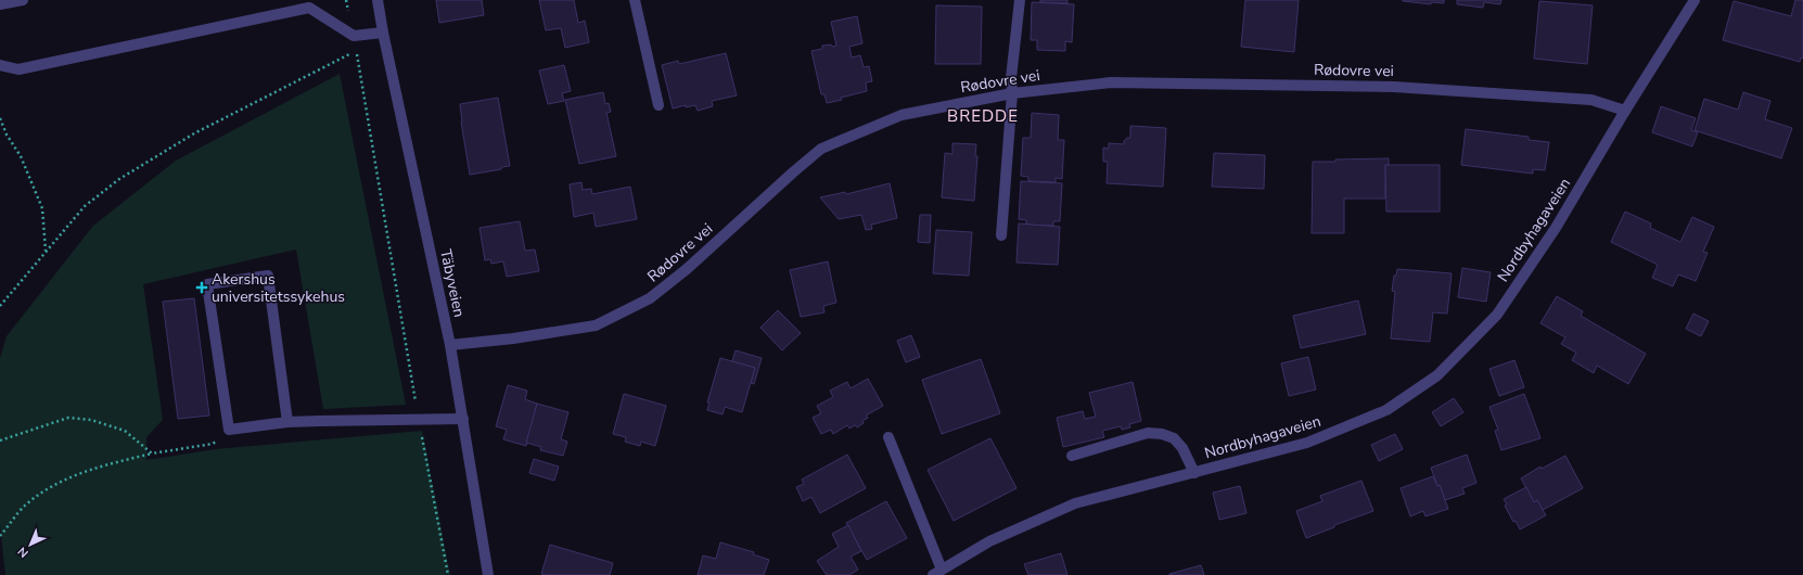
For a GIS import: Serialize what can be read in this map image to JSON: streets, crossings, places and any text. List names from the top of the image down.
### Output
{
  "streets": {
    "street": ["Rødovre vei", "Nordbyhagaveien", "Täbyveien"]
  },
  "crossings": [
    ["Rødovre vei", "Nordbyhagaveien"],
    ["Rødovre vei", "Täbyveien"]
  ],
  "districts": ["BREDDE"],
  "places": {
    "health": ["Akershus universitetssykehus"]
  },
  "north": "bottom left"
}
